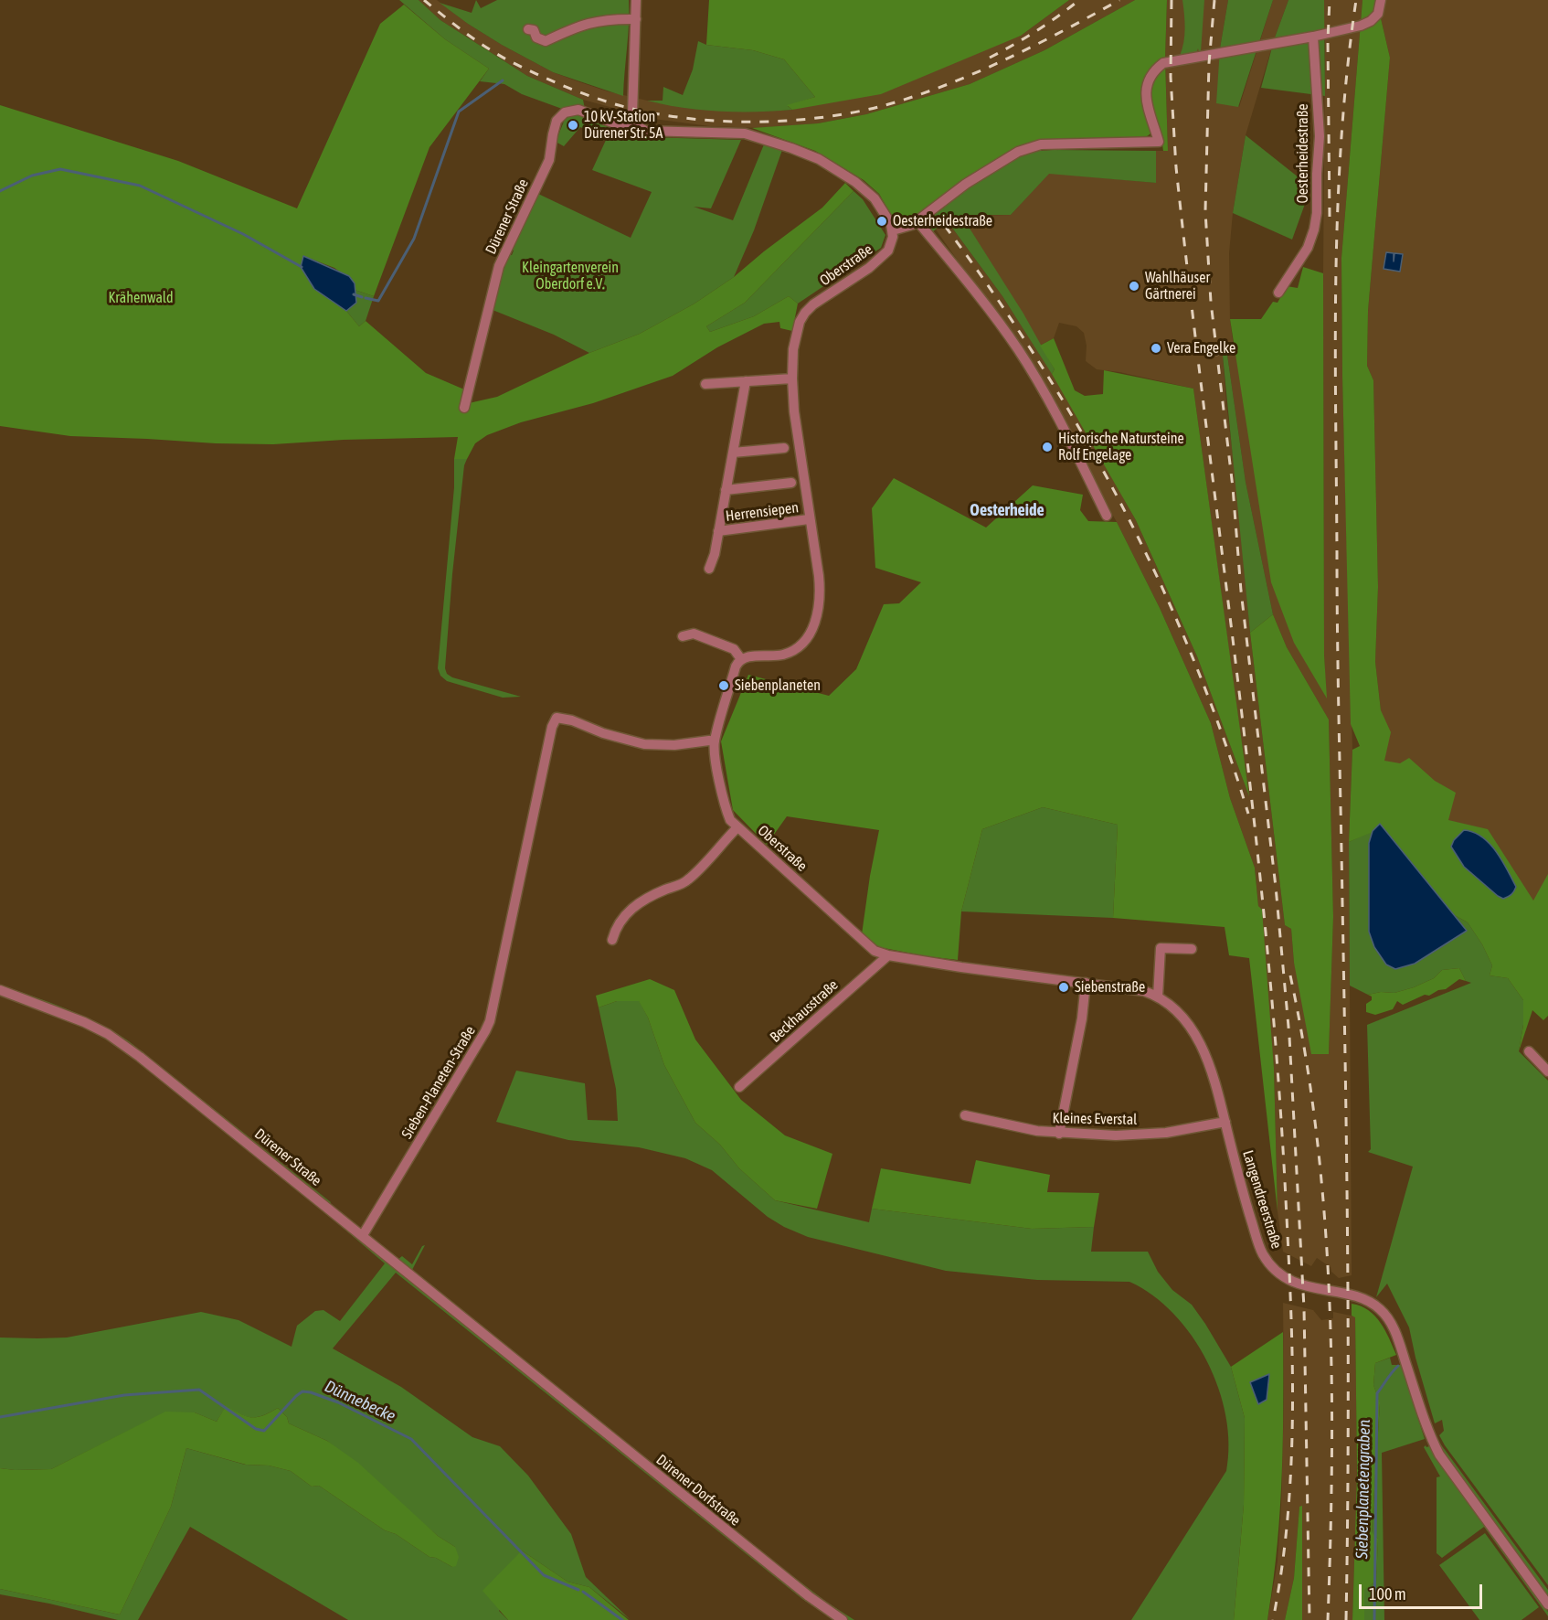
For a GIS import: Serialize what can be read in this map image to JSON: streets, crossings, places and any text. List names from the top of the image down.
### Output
{
  "streets": {
    "street": [
      "Oesterheidestraße",
      "Dürener Straße",
      "Oberstraße",
      "Herrensiepen",
      "Beckhausstraße",
      "Sieben-Planeten-Straße",
      "Kleines Everstal",
      "Langendreerstraße",
      "Dürener Dorfstraße"
    ]
  },
  "crossings": [
    ["Dürener Straße", "Sieben-Planeten-Straße"],
    ["Dürener Straße", "Dürener Dorfstraße"],
    ["Oberstraße", "Herrensiepen"],
    ["Oberstraße", "Beckhausstraße"],
    ["Oberstraße", "Sieben-Planeten-Straße"],
    ["Oberstraße", "Langendreerstraße"],
    ["Kleines Everstal", "Langendreerstraße"]
  ],
  "districts": ["Oesterheide"],
  "water": ["Dünnebecke", "Siebenplanetengraben"],
  "parks": ["Kleingartenverein Oberdorf e.V.", "Krähenwald"],
  "places": [
    "10 kV-Station Dürener Str. 5A",
    "Oesterheidestraße",
    "Wahlhäuser Gärtnerei",
    "Vera Engelke",
    "Historische Natursteine Rolf Engelage",
    "Siebenplaneten",
    "Siebenstraße"
  ],
  "scale_bar": "100 m"
}
